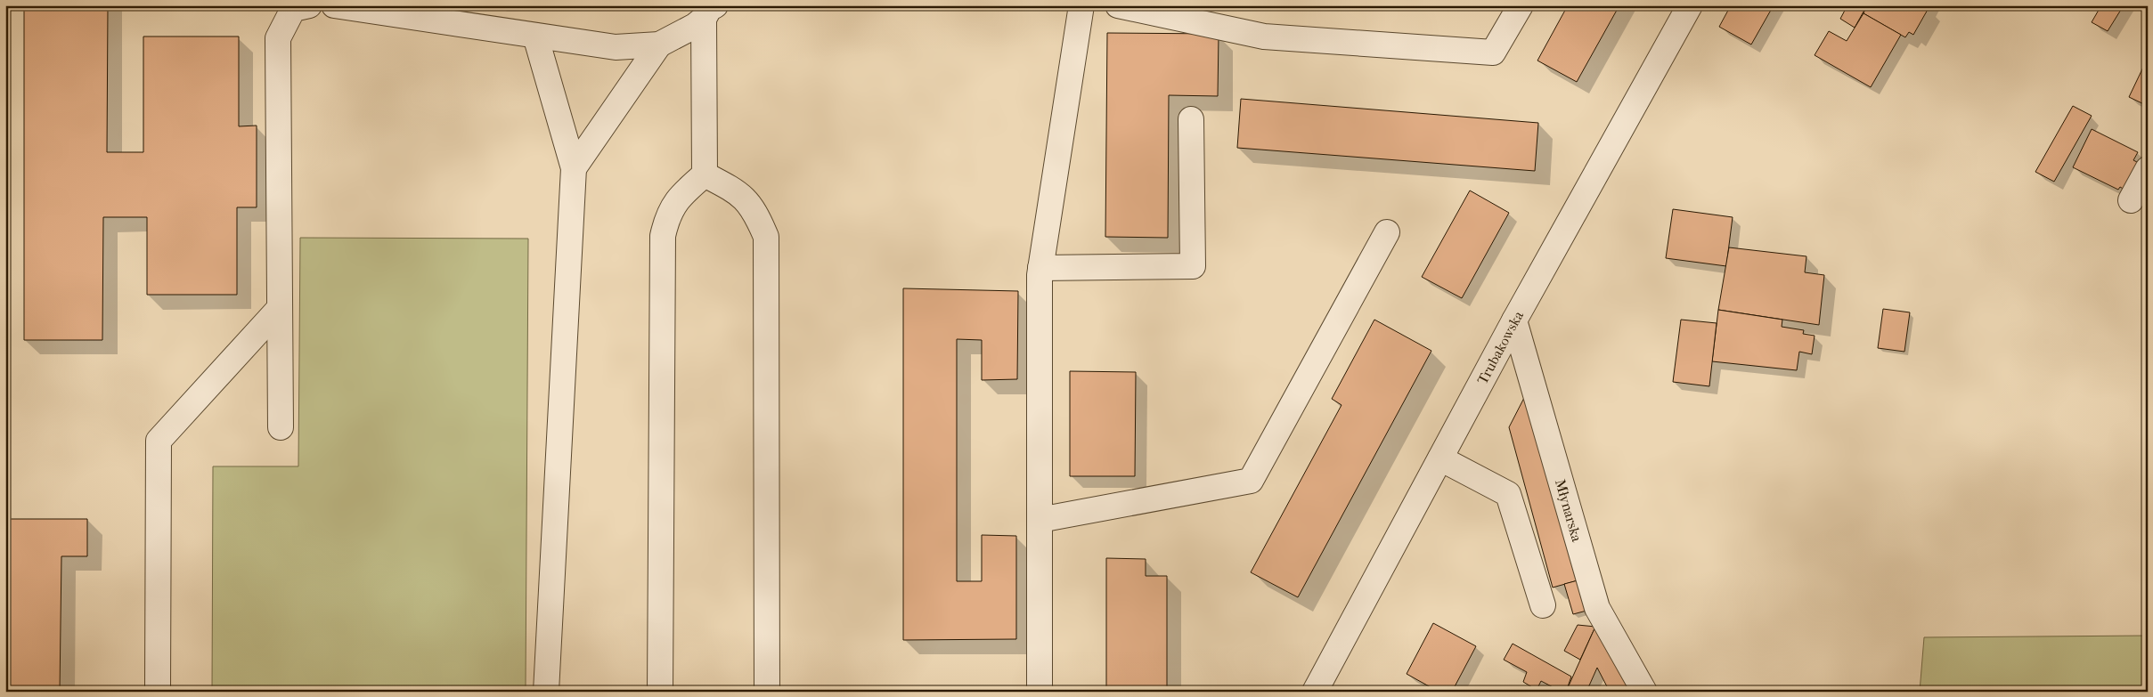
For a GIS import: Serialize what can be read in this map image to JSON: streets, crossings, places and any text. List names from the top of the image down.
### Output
{
  "streets": {
    "street": ["Trubakowska", "Młynarska"]
  },
  "crossings": [
    ["Trubakowska", "Młynarska"]
  ]
}
